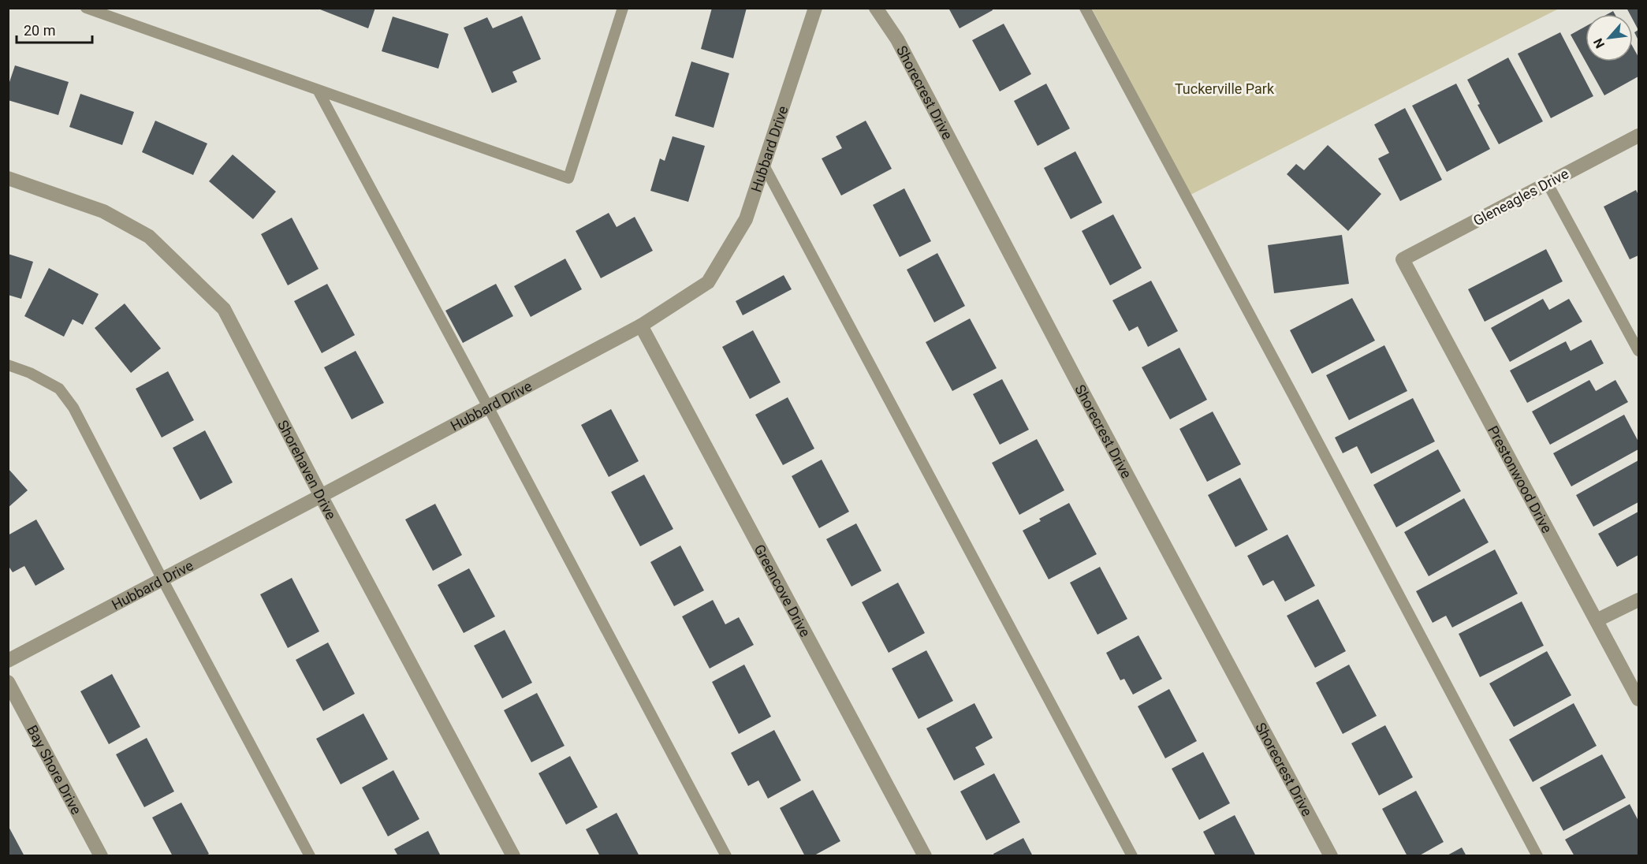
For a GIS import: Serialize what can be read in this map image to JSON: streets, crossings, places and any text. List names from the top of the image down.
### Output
{
  "streets": {
    "street": [
      "Shorecrest Drive",
      "Hubbard Drive",
      "Gleneagles Drive",
      "Shorehaven Drive",
      "Prestonwood Drive",
      "Greencove Drive",
      "Bay Shore Drive"
    ]
  },
  "crossings": [
    ["Hubbard Drive", "Shorehaven Drive"],
    ["Hubbard Drive", "Greencove Drive"],
    ["Gleneagles Drive", "Prestonwood Drive"]
  ],
  "parks": ["Tuckerville Park"],
  "scale_bar": "20 m",
  "north": "bottom left"
}
